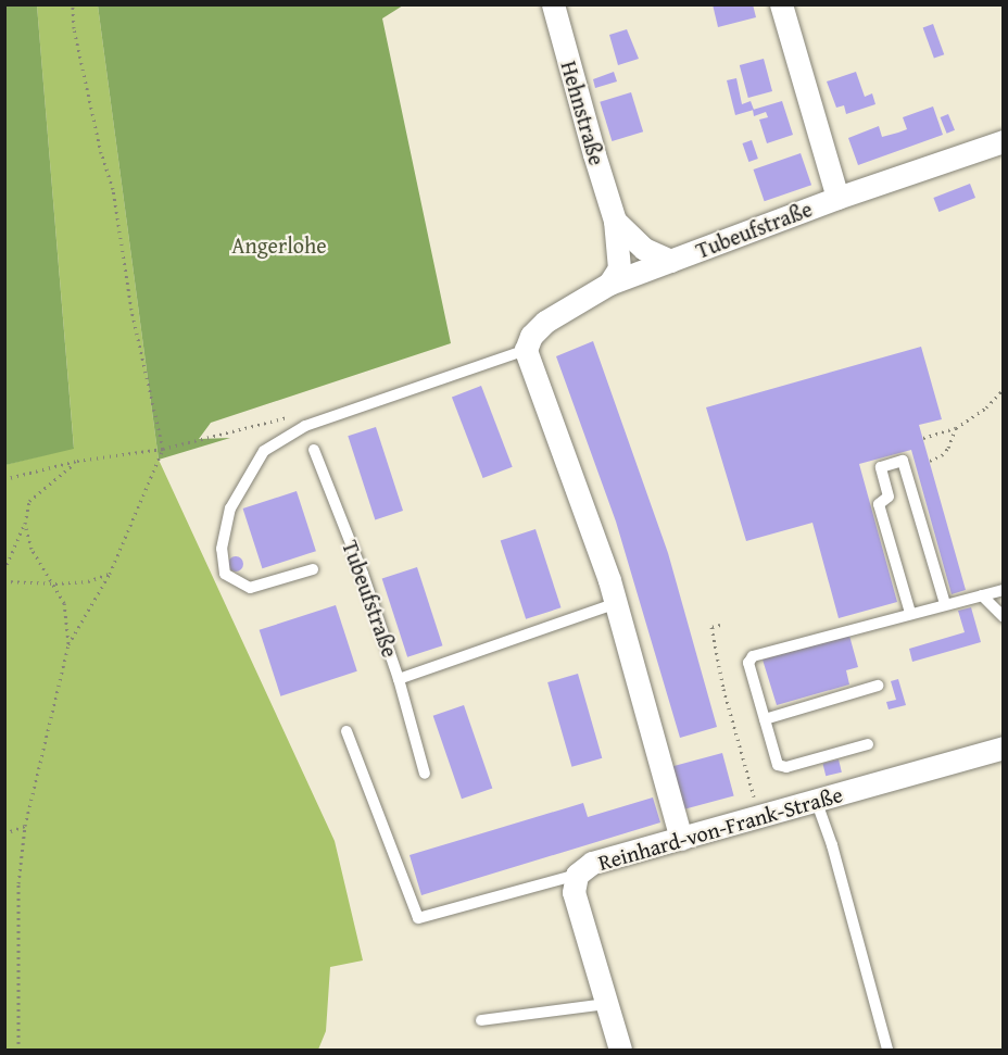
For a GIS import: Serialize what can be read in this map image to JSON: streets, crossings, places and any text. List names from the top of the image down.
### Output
{
  "streets": {
    "street": ["Hehnstraße", "Tubeufstraße", "Reinhard-von-Frank-Straße"]
  },
  "crossings": [
    ["Hehnstraße", "Tubeufstraße"]
  ],
  "parks": ["Angerlohe"]
}
